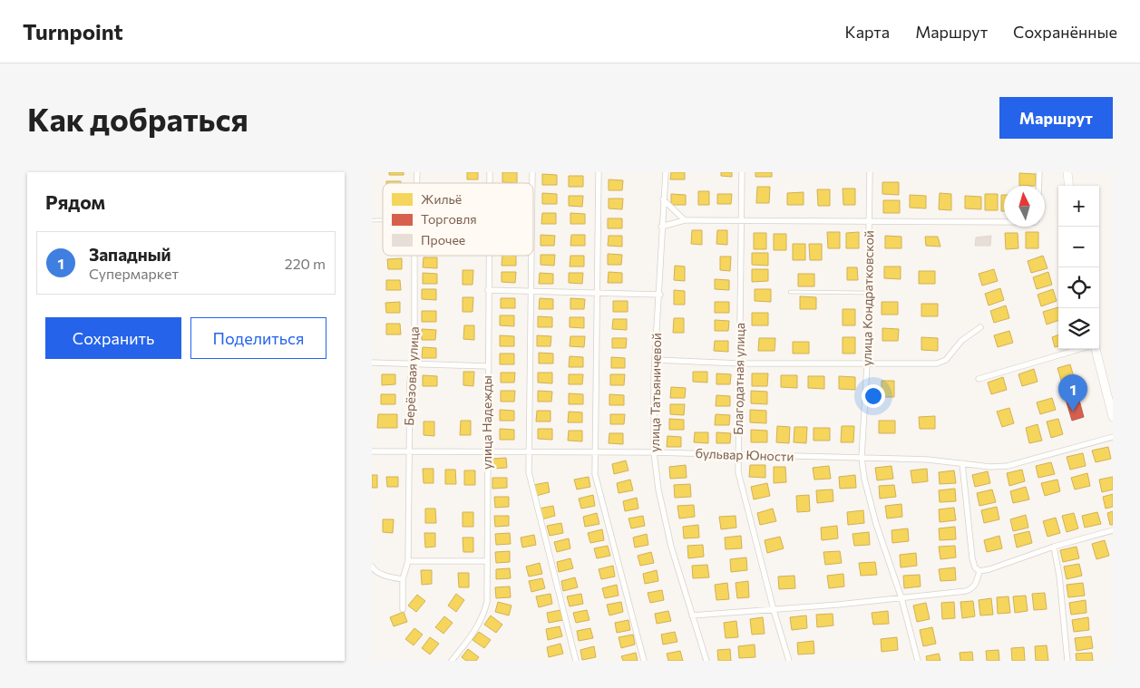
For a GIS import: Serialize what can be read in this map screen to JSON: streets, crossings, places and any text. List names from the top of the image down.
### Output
{
  "streets": {
    "street": [
      "улица Кондратковской",
      "Берёзовая улица",
      "Благодатная улица",
      "улица Татьяничевой",
      "улица Надежды",
      "бульвар Юности"
    ]
  },
  "crossings": [
    ["улица Кондратковской", "бульвар Юности"],
    ["Берёзовая улица", "бульвар Юности"],
    ["Благодатная улица", "бульвар Юности"],
    ["улица Татьяничевой", "бульвар Юности"],
    ["улица Надежды", "бульвар Юности"]
  ],
  "legend": ["Жильё", "Торговля", "Прочее"],
  "north": "top",
  "page": {
    "header": "Turnpoint",
    "nav": ["Карта", "Маршрут", "Сохранённые"],
    "buttons": [
      "Маршрут",
      ["Сохранить", "Поделиться"]
    ],
    "title": "Как добраться",
    "heading": "Рядом",
    "map_buttons": ["+", "−"],
    "list": [
      {
        "mark": "1",
        "name": "Западный",
        "note": "Супермаркет",
        "value": "220 m"
      }
    ],
    "pins": "1"
  }
}
